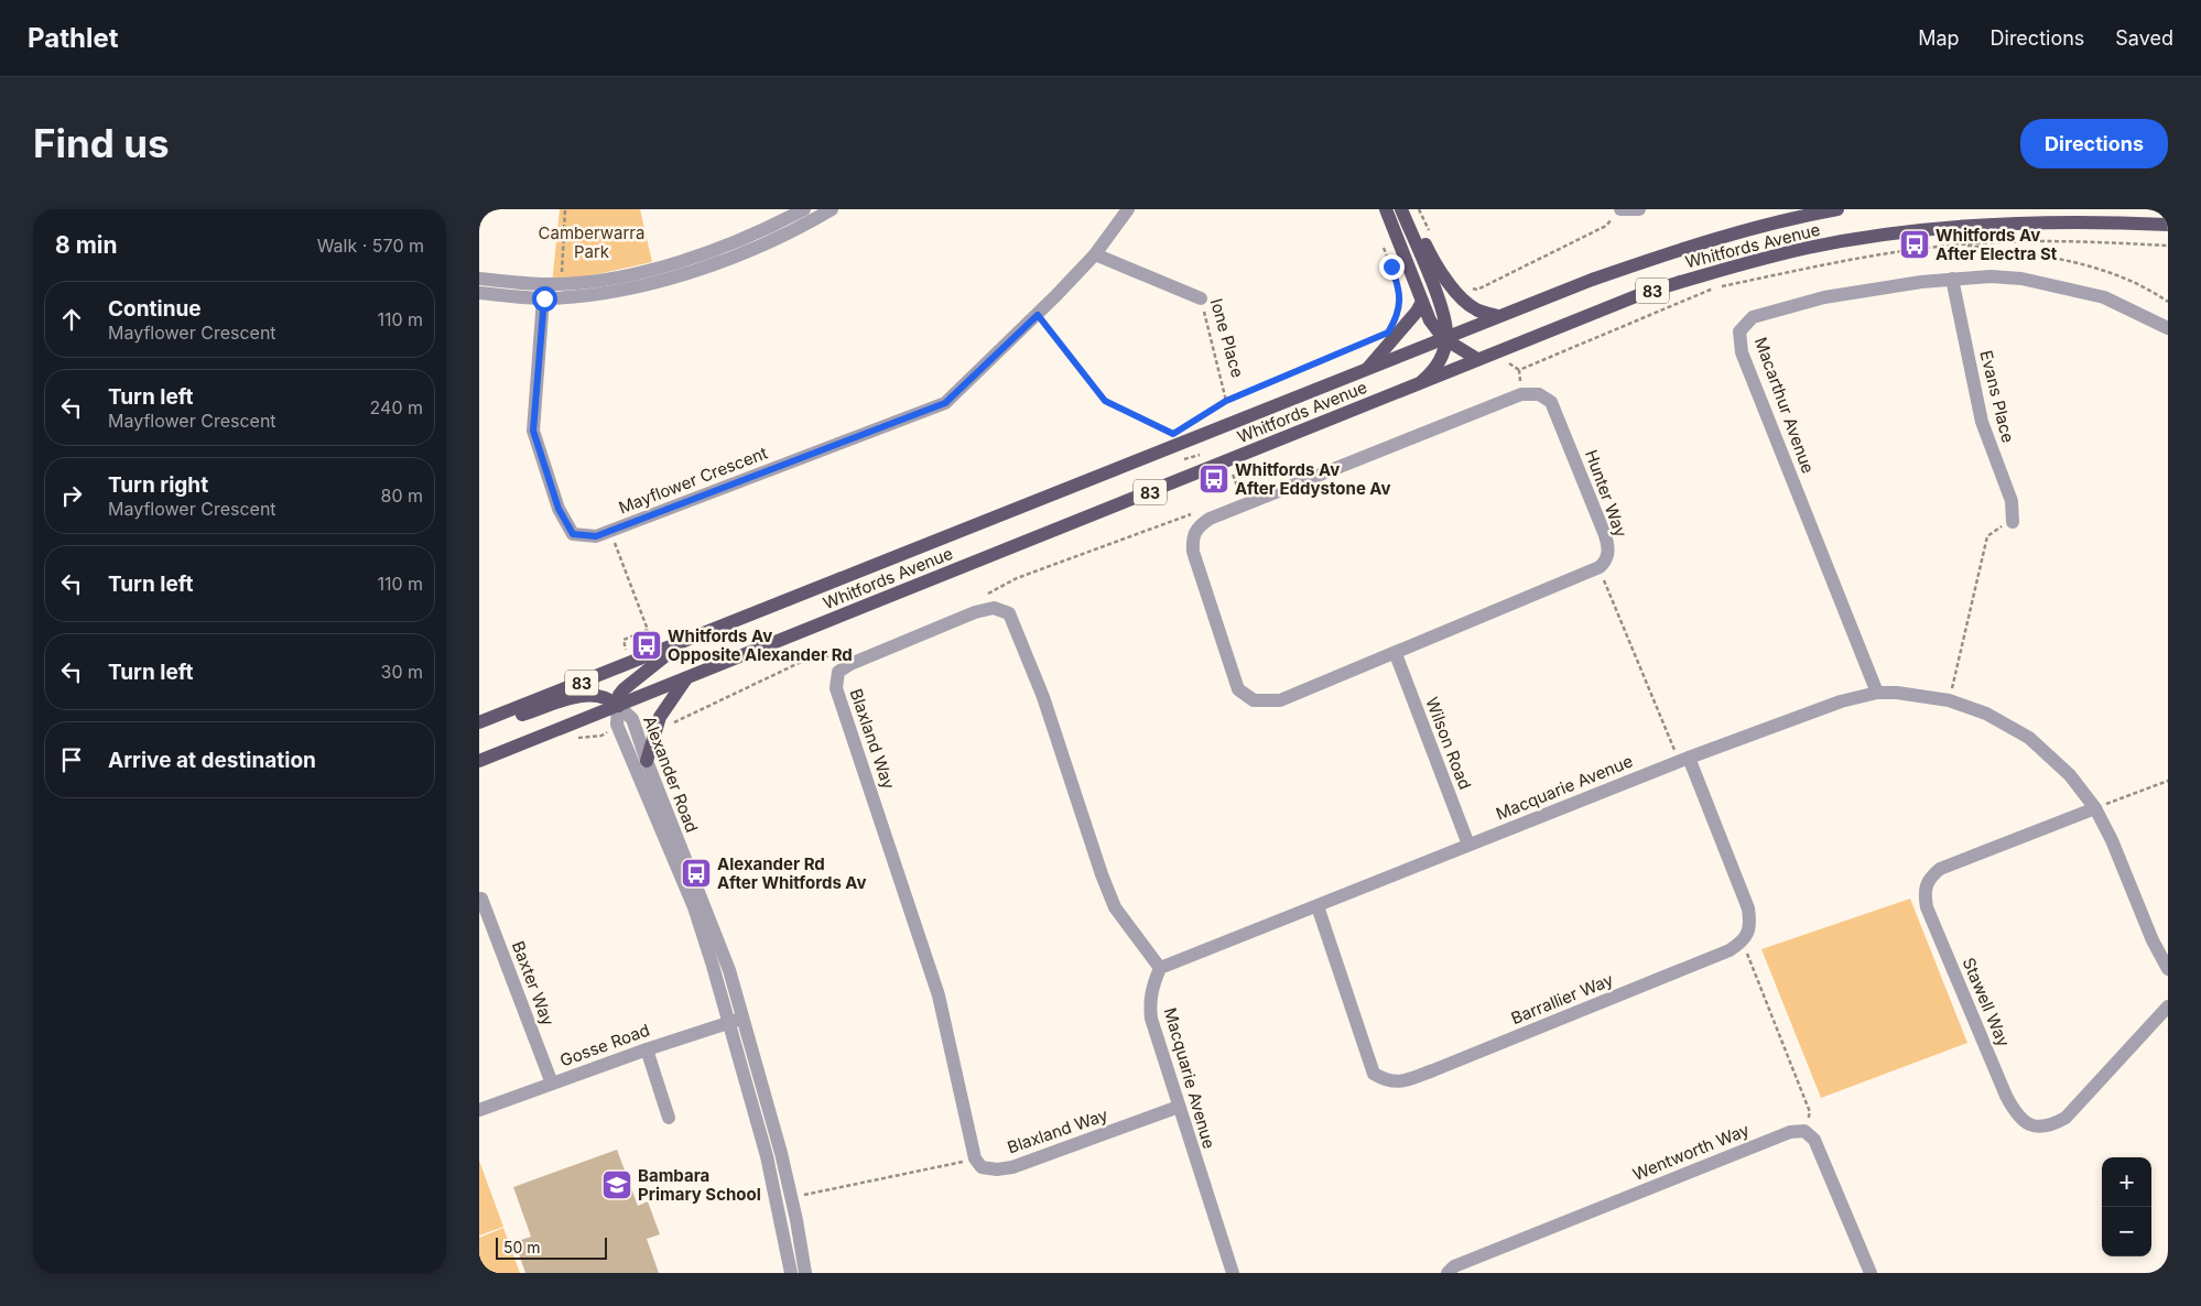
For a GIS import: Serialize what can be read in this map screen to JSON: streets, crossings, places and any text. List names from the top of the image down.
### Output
{
  "streets": {
    "main road": ["Whitfords Avenue", "83"],
    "street": [
      "Ione Place",
      "Evans Place",
      "Macarthur Avenue",
      "Mayflower Crescent",
      "Hunter Way",
      "Blaxland Way",
      "Wilson Road",
      "Alexander Road",
      "Macquarie Avenue",
      "Baxter Way",
      "Barrallier Way",
      "Stawell Way",
      "Gosse Road",
      "Wentworth Way"
    ]
  },
  "crossings": [
    ["Whitfords Avenue", "Alexander Road"],
    ["Ione Place", "Mayflower Crescent"],
    ["Evans Place", "Macarthur Avenue"],
    ["Macarthur Avenue", "Macquarie Avenue"],
    ["Hunter Way", "Wilson Road"],
    ["Blaxland Way", "Macquarie Avenue"],
    ["Wilson Road", "Macquarie Avenue"],
    ["Alexander Road", "Gosse Road"],
    ["Macquarie Avenue", "Barrallier Way"],
    ["Macquarie Avenue", "Stawell Way"],
    ["Baxter Way", "Gosse Road"]
  ],
  "parks": ["Camberwarra Park"],
  "places": {
    "bus stop": [
      "Whitfords Av After Electra St",
      "Whitfords Av After Eddystone Av",
      "Whitfords Av Opposite Alexander Rd",
      "Alexander Rd After Whitfords Av"
    ],
    "school or university": ["Bambara Primary School"]
  },
  "scale_bar": "50 m",
  "page": {
    "header": "Pathlet",
    "nav": ["Map", "Directions", "Saved"],
    "buttons": "Directions",
    "title": "Find us",
    "heading": ["8 min", "Walk · 570 m"],
    "list": [
      ["Continue", "Mayflower Crescent", "110 m"],
      ["Turn left", "Mayflower Crescent", "240 m"],
      ["Turn right", "Mayflower Crescent", "80 m"],
      ["Turn left", "110 m"],
      ["Turn left", "30 m"],
      "Arrive at destination"
    ],
    "map_buttons": ["+", "−"],
    "scale": "50 m"
  }
}
